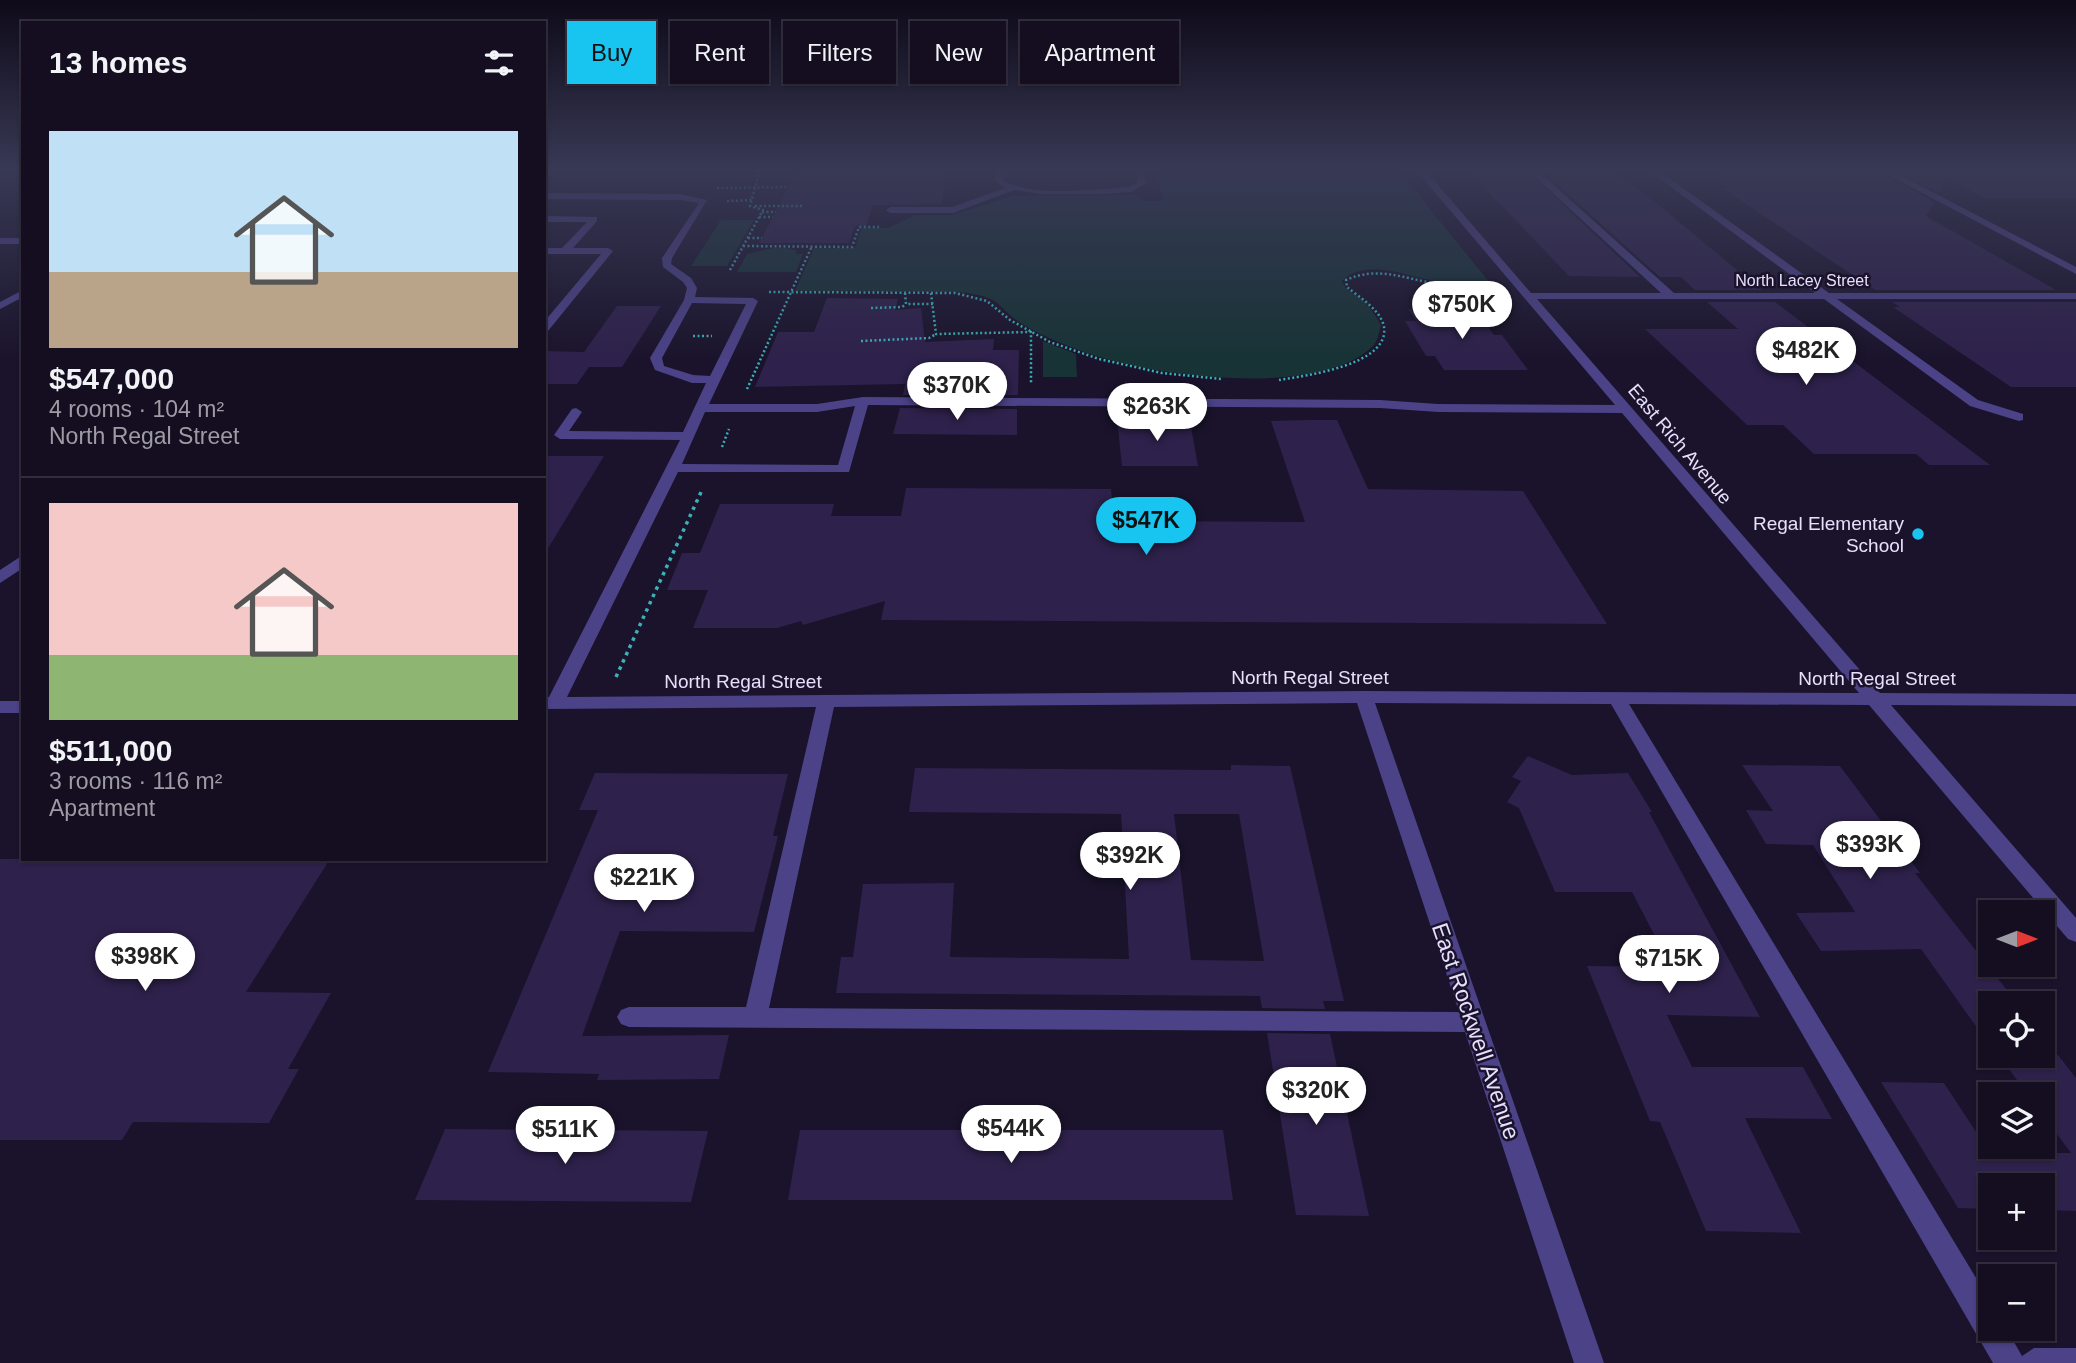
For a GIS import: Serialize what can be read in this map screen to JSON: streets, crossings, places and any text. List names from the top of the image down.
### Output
{
  "streets": {
    "street": [
      "North Lacey Street",
      "East Rich Avenue",
      "North Regal Street",
      "East Rockwell Avenue"
    ]
  },
  "crossings": [
    ["North Lacey Street", "East Rich Avenue"],
    ["East Rich Avenue", "North Regal Street"],
    ["North Regal Street", "East Rockwell Avenue"]
  ],
  "places": ["Regal Elementary School"],
  "north": "right",
  "page": {
    "chip": [
      "Buy",
      "Rent",
      "Filters",
      "New",
      "Apartment"
    ],
    "heading": "13 homes",
    "list": [
      {
        "name": "$547,000",
        "note": "4 rooms · 104 m² · North Regal Street"
      },
      {
        "name": "$511,000",
        "note": "3 rooms · 116 m² · Apartment"
      }
    ],
    "price": [
      "$750K",
      "$482K",
      "$370K",
      "$263K",
      "$547K",
      "$393K",
      "$392K",
      "$221K",
      "$398K",
      "$715K",
      "$320K",
      "$544K",
      "$511K"
    ],
    "map_buttons": ["+", "−"]
  }
}
